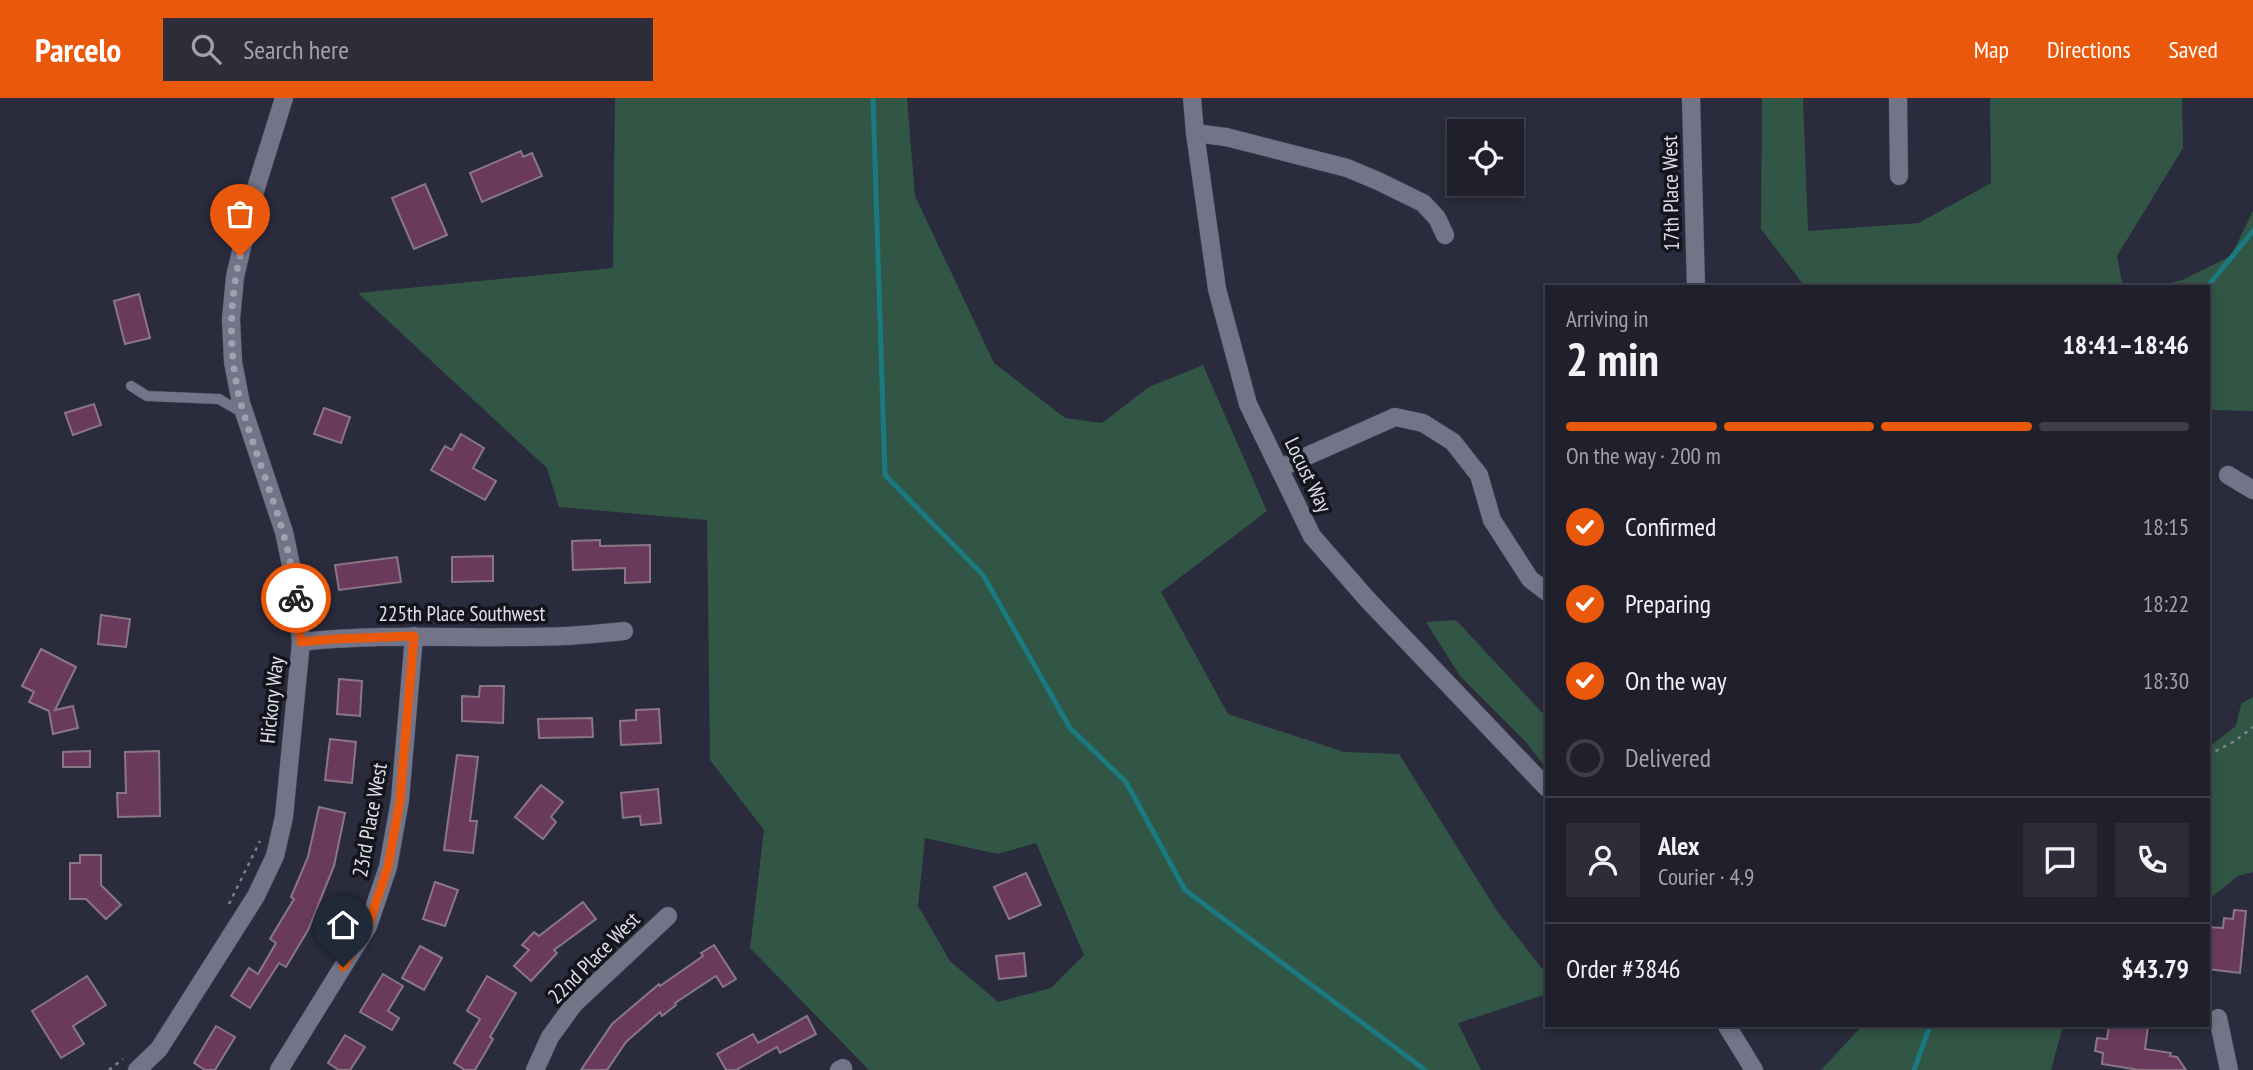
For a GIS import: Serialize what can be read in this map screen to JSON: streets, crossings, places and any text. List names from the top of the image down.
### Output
{
  "streets": {
    "street": [
      "17th Place West",
      "Locust Way",
      "225th Place Southwest",
      "Hickory Way",
      "23rd Place West",
      "22nd Place West"
    ]
  },
  "crossings": [
    ["225th Place Southwest", "Hickory Way"],
    ["225th Place Southwest", "23rd Place West"]
  ],
  "page": {
    "header": "Parcelo",
    "search": "Search here",
    "nav": ["Map", "Directions", "Saved"],
    "heading": ["2 min", "Arriving in", "18:41–18:46"],
    "panel": [
      "Alex",
      "Courier · 4.9",
      "Order #3846",
      "$43.79"
    ],
    "bar": "On the way · 200 m",
    "list": [
      ["Confirmed", "18:15"],
      ["Preparing", "18:22"],
      ["On the way", "18:30"],
      "Delivered"
    ]
  }
}
